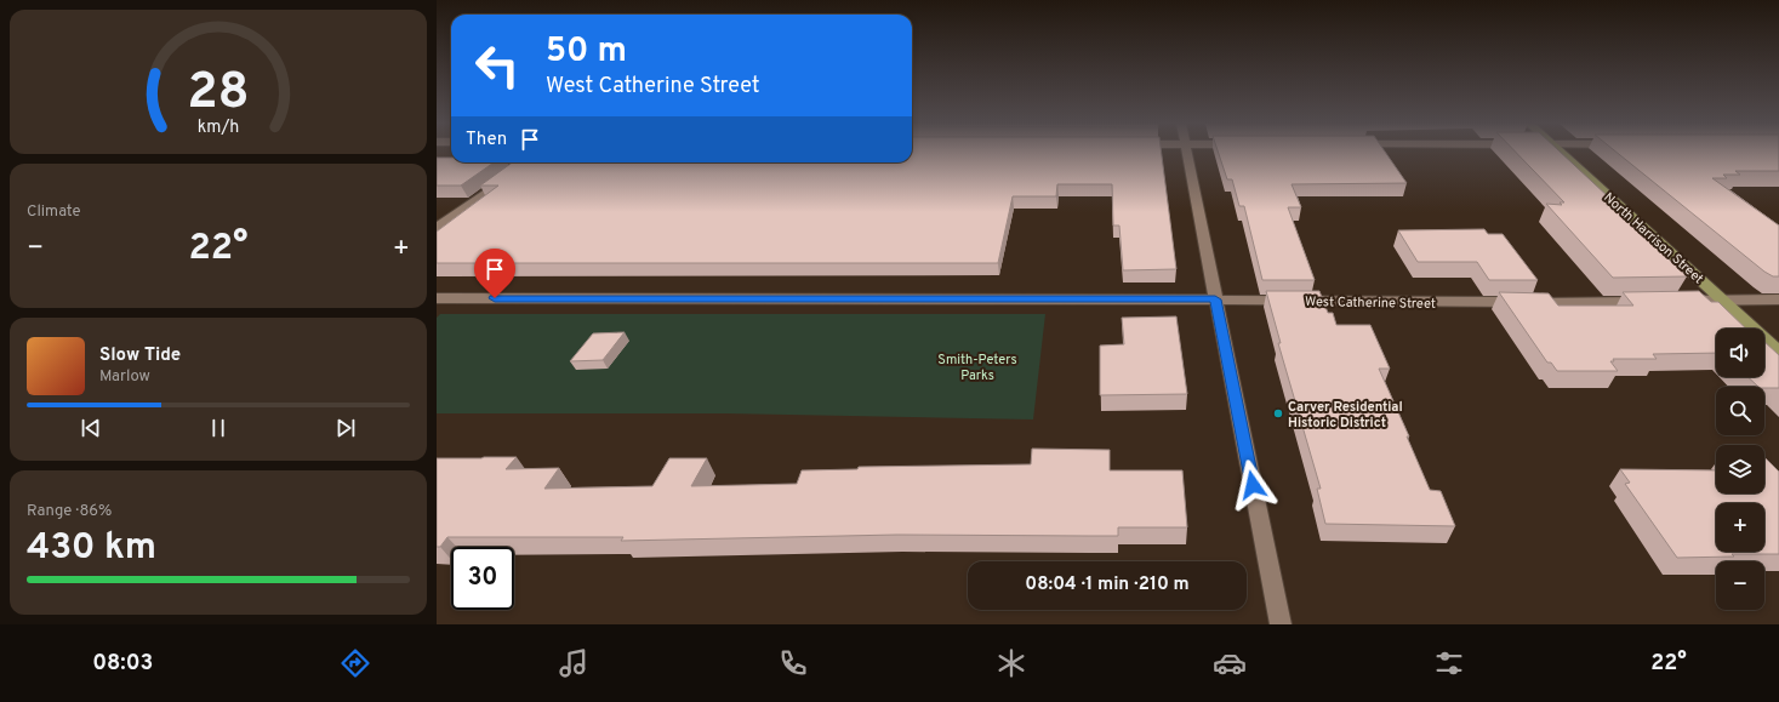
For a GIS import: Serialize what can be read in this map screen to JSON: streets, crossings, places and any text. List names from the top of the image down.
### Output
{
  "streets": {
    "main road": ["North Harrison Street"],
    "street": ["West Catherine Street"]
  },
  "parks": ["Smith-Peters Parks"],
  "places": ["Carver Residential Historic District"],
  "page": {
    "turn": ["50 m", "West Catherine Street"],
    "then": "Then",
    "tile": [
      "Climate",
      ["Range · 86%", "430 km"]
    ],
    "heat": ["−", "22°", "+"],
    "map_buttons": ["+", "−"],
    "song": ["Slow Tide", "Marlow"],
    "limit": "30",
    "trip": "08:04 · 1 min · 210 m",
    "tabs": ["08:03", "22°"],
    "gauge": ["28", "km/h"]
  }
}
